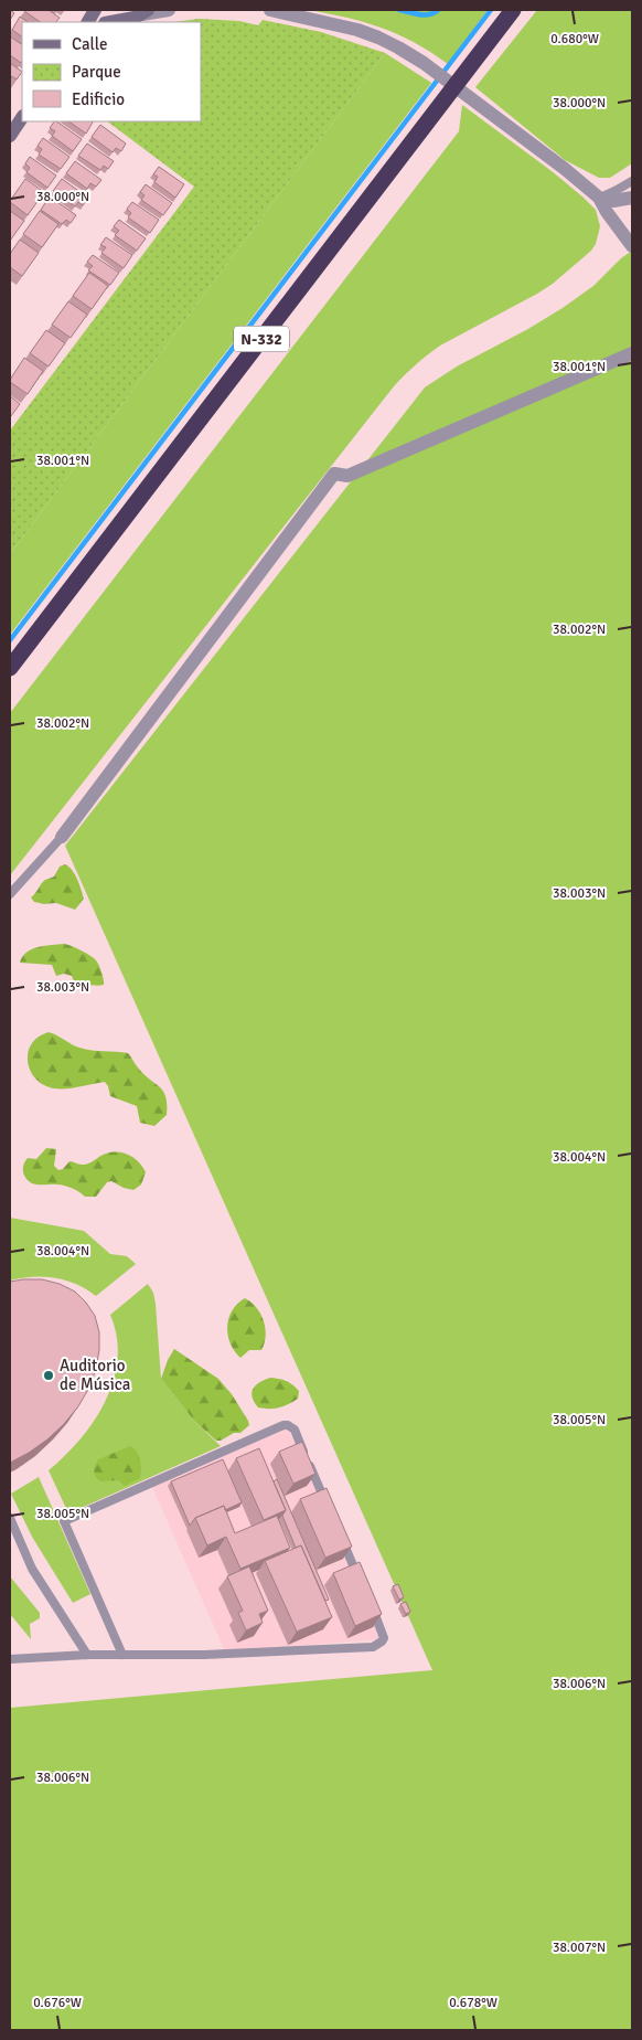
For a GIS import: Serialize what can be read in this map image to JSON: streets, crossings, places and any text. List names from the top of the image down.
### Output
{
  "streets": {
    "highway": ["N-332"]
  },
  "places": ["Auditorio de Música"],
  "legend": ["Calle", "Parque", "Edificio"],
  "coordinates": [
    "0.680°W",
    "38.000°N",
    "38.001°N",
    "38.002°N",
    "38.003°N",
    "38.004°N",
    "38.005°N",
    "38.006°N",
    "38.007°N",
    "0.676°W",
    "0.678°W"
  ]
}
